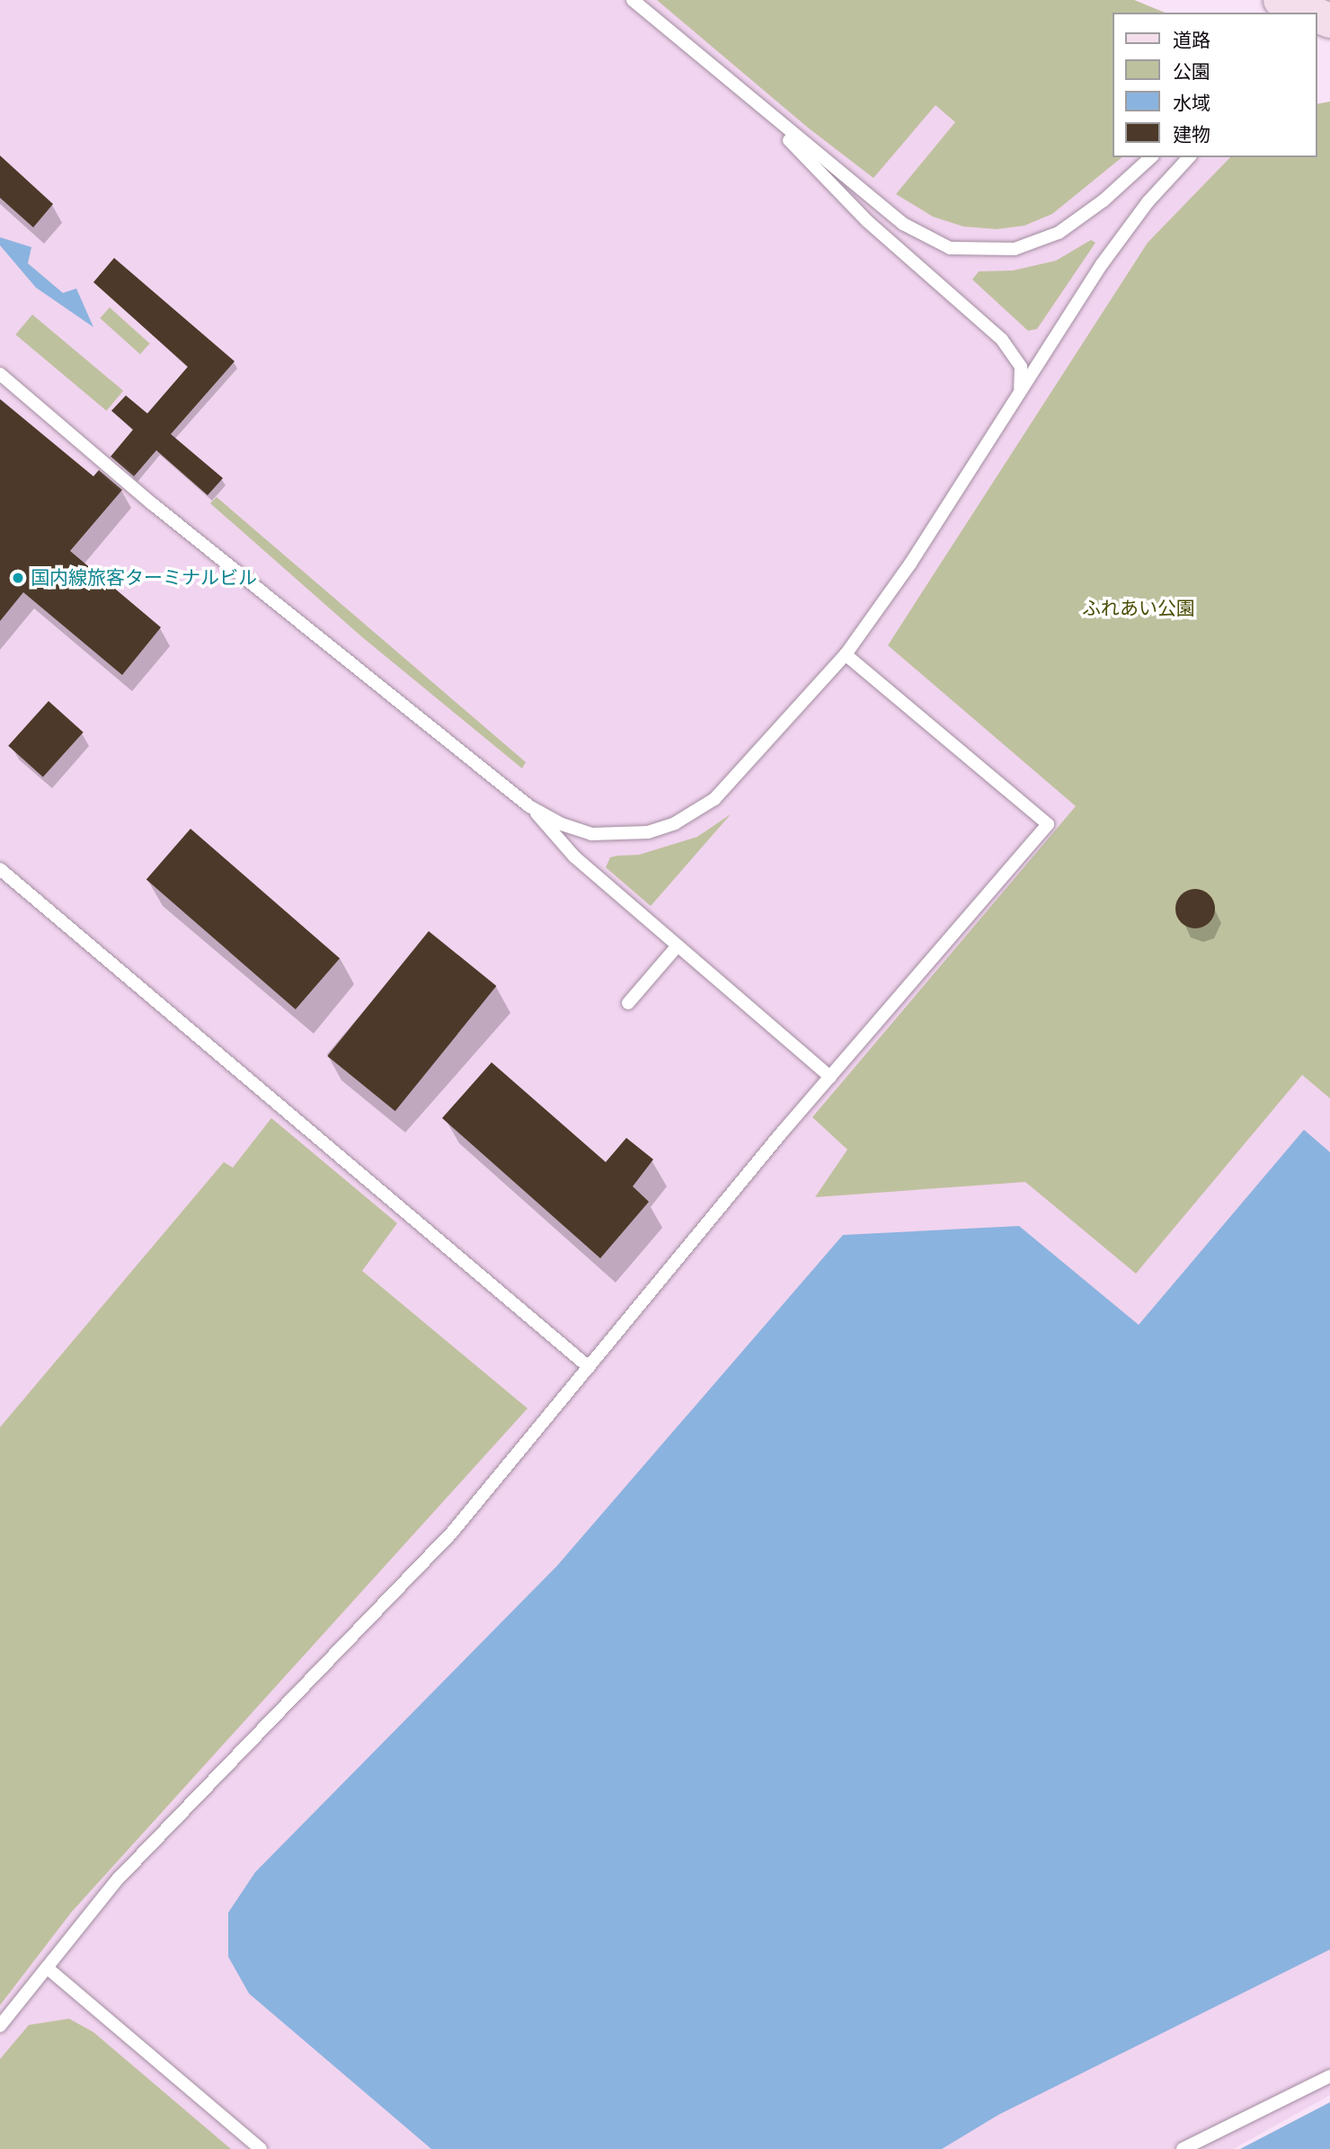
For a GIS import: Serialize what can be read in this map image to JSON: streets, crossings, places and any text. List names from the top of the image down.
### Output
{
  "parks": ["ふれあい公園"],
  "places": ["国内線旅客ターミナルビル"],
  "legend": [
    "道路",
    "公園",
    "水域",
    "建物"
  ]
}
